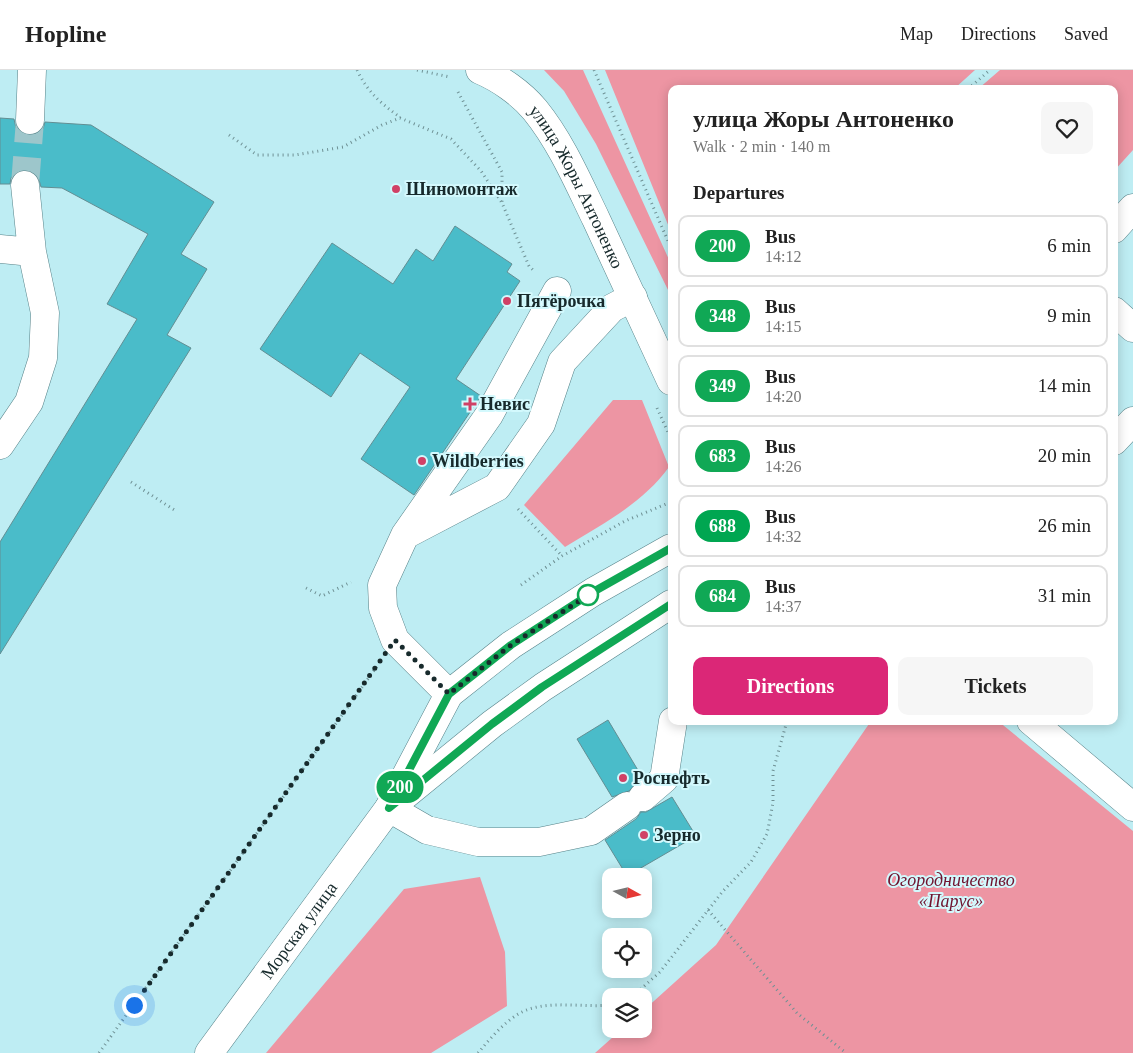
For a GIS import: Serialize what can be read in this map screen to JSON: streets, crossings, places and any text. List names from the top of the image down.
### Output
{
  "streets": {
    "main road": ["улица Жоры Антоненко", "Морская улица"]
  },
  "parks": ["Огородничество «Парус»"],
  "places": {
    "other": [
      "Шиномонтаж",
      "Пятёрочка",
      "Wildberries",
      "Роснефть",
      "Зерно"
    ],
    "health": ["Невис"]
  },
  "lines": ["bus line 200"],
  "north": "right",
  "page": {
    "header": "Hopline",
    "nav": ["Map", "Directions", "Saved"],
    "on_map": "200",
    "heading": [
      ["улица Жоры Антоненко", "Walk · 2 min · 140 m"],
      "Departures"
    ],
    "list": [
      {
        "mark": "200",
        "name": "Bus",
        "note": "14:12",
        "value": "6 min"
      },
      {
        "mark": "348",
        "name": "Bus",
        "note": "14:15",
        "value": "9 min"
      },
      {
        "mark": "349",
        "name": "Bus",
        "note": "14:20",
        "value": "14 min"
      },
      {
        "mark": "683",
        "name": "Bus",
        "note": "14:26",
        "value": "20 min"
      },
      {
        "mark": "688",
        "name": "Bus",
        "note": "14:32",
        "value": "26 min"
      },
      {
        "mark": "684",
        "name": "Bus",
        "note": "14:37",
        "value": "31 min"
      }
    ],
    "buttons": ["Directions", "Tickets"]
  }
}
